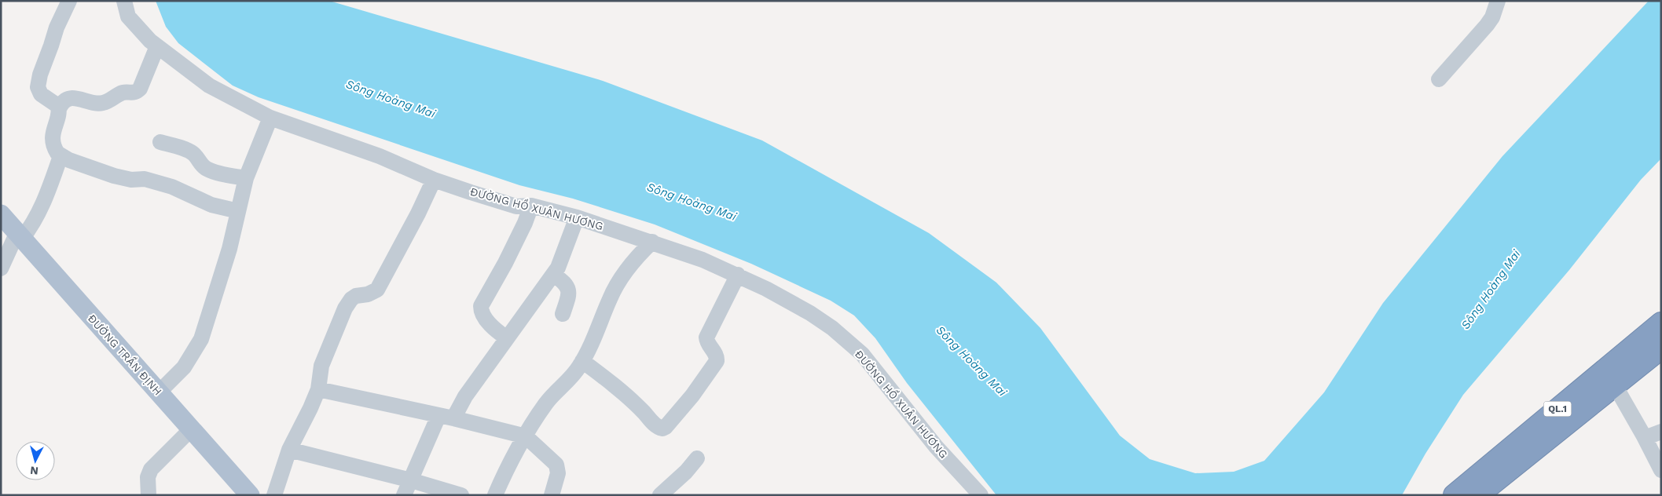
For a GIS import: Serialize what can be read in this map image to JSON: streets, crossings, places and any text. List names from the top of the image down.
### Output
{
  "streets": {
    "highway": ["QL.1"],
    "main road": ["ĐƯỜNG TRẦN ĐỊNH"],
    "street": ["ĐƯỜNG HỒ XUÂN HƯƠNG"]
  },
  "water": ["Sông Hoàng Mai"],
  "north": "bottom"
}
